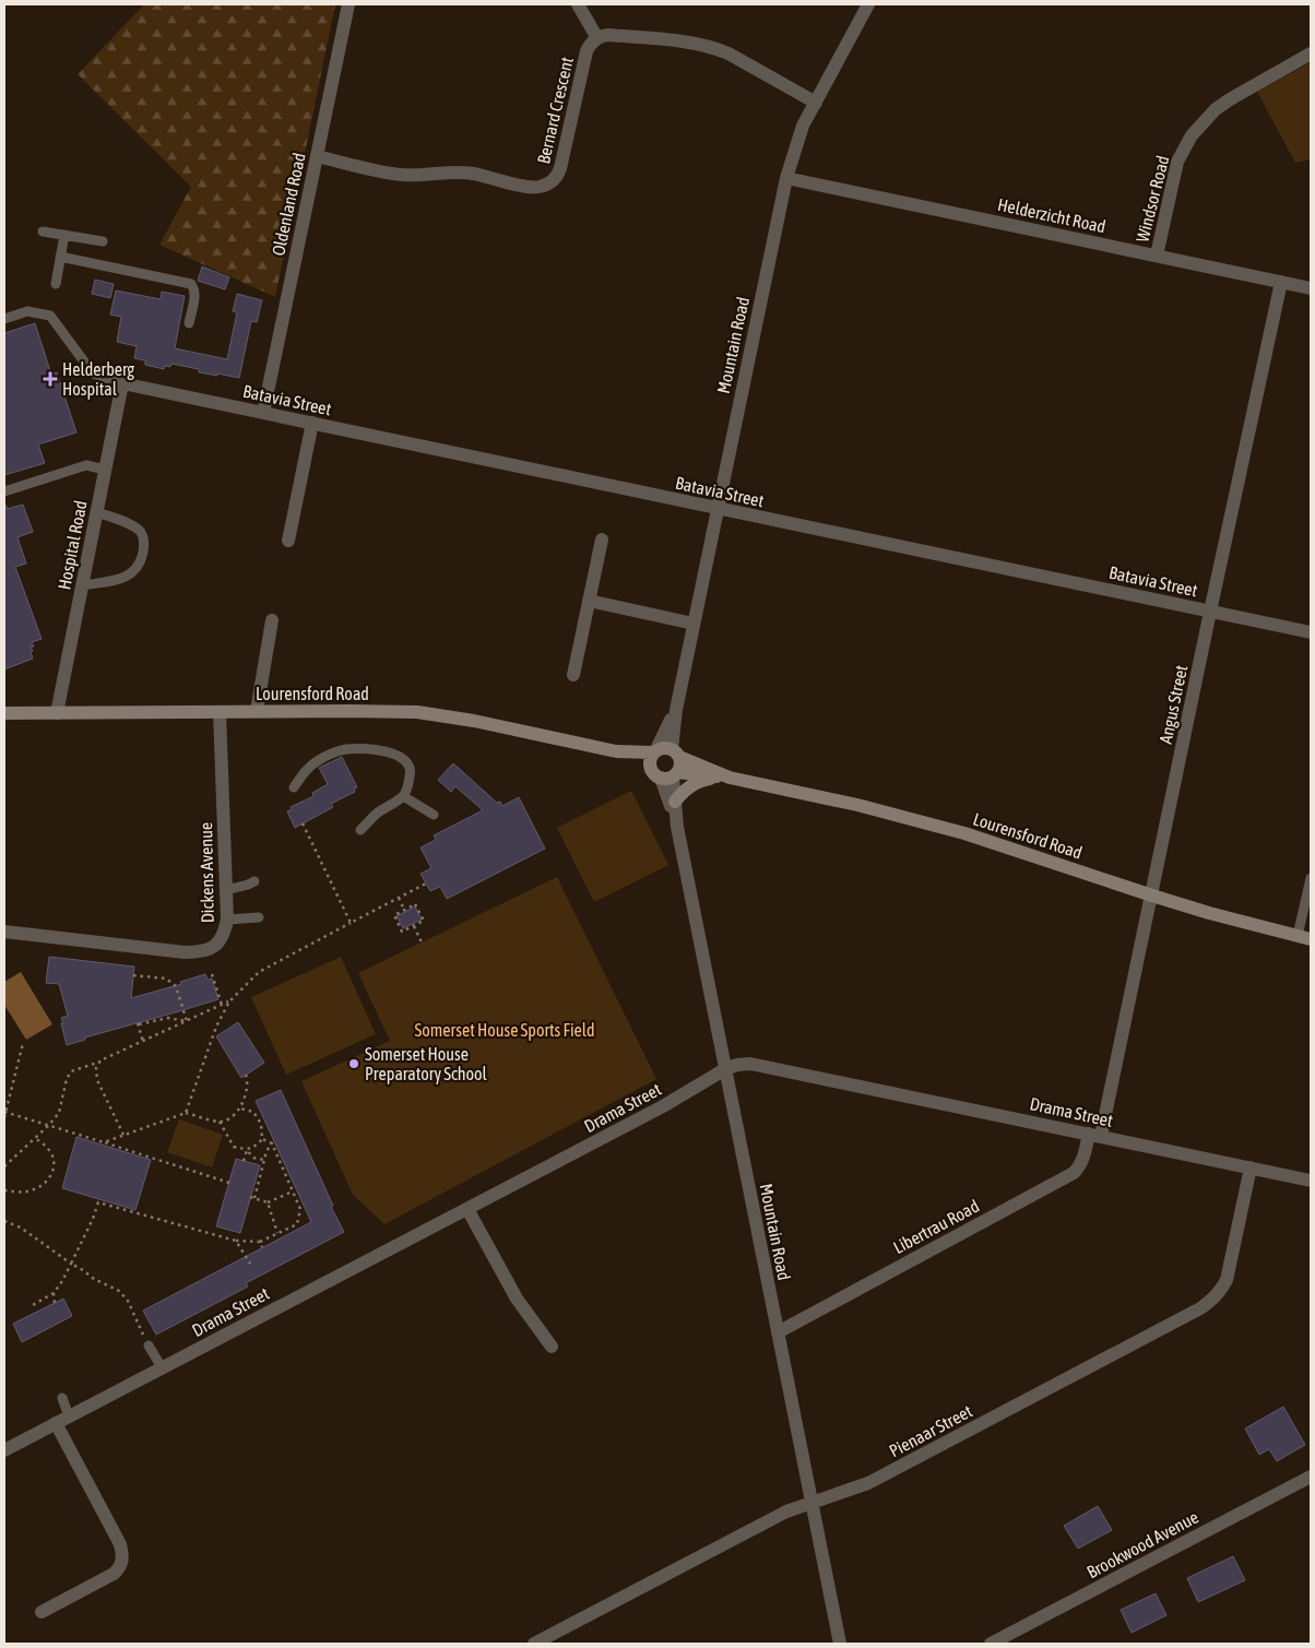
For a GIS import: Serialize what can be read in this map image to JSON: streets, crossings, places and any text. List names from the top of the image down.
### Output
{
  "streets": {
    "street": [
      "Bernard Crescent",
      "Windsor Road",
      "Oldenland Road",
      "Helderzicht Road",
      "Mountain Road",
      "Batavia Street",
      "Hospital Road",
      "Lourensford Road",
      "Angus Street",
      "Dickens Avenue",
      "Drama Street",
      "Libertrau Road",
      "Pienaar Street",
      "Brookwood Avenue"
    ]
  },
  "crossings": [
    ["Bernard Crescent", "Oldenland Road"],
    ["Windsor Road", "Helderzicht Road"],
    ["Oldenland Road", "Batavia Street"],
    ["Helderzicht Road", "Mountain Road"],
    ["Helderzicht Road", "Angus Street"],
    ["Mountain Road", "Batavia Street"],
    ["Mountain Road", "Lourensford Road"],
    ["Mountain Road", "Drama Street"],
    ["Mountain Road", "Libertrau Road"],
    ["Mountain Road", "Pienaar Street"],
    ["Batavia Street", "Hospital Road"],
    ["Batavia Street", "Angus Street"],
    ["Hospital Road", "Lourensford Road"],
    ["Lourensford Road", "Angus Street"],
    ["Lourensford Road", "Dickens Avenue"],
    ["Angus Street", "Drama Street"],
    ["Angus Street", "Libertrau Road"],
    ["Drama Street", "Libertrau Road"],
    ["Drama Street", "Pienaar Street"]
  ],
  "parks": ["Somerset House Sports Field"],
  "places": {
    "health": ["Helderberg Hospital"],
    "other": ["Somerset House Preparatory School"]
  }
}
